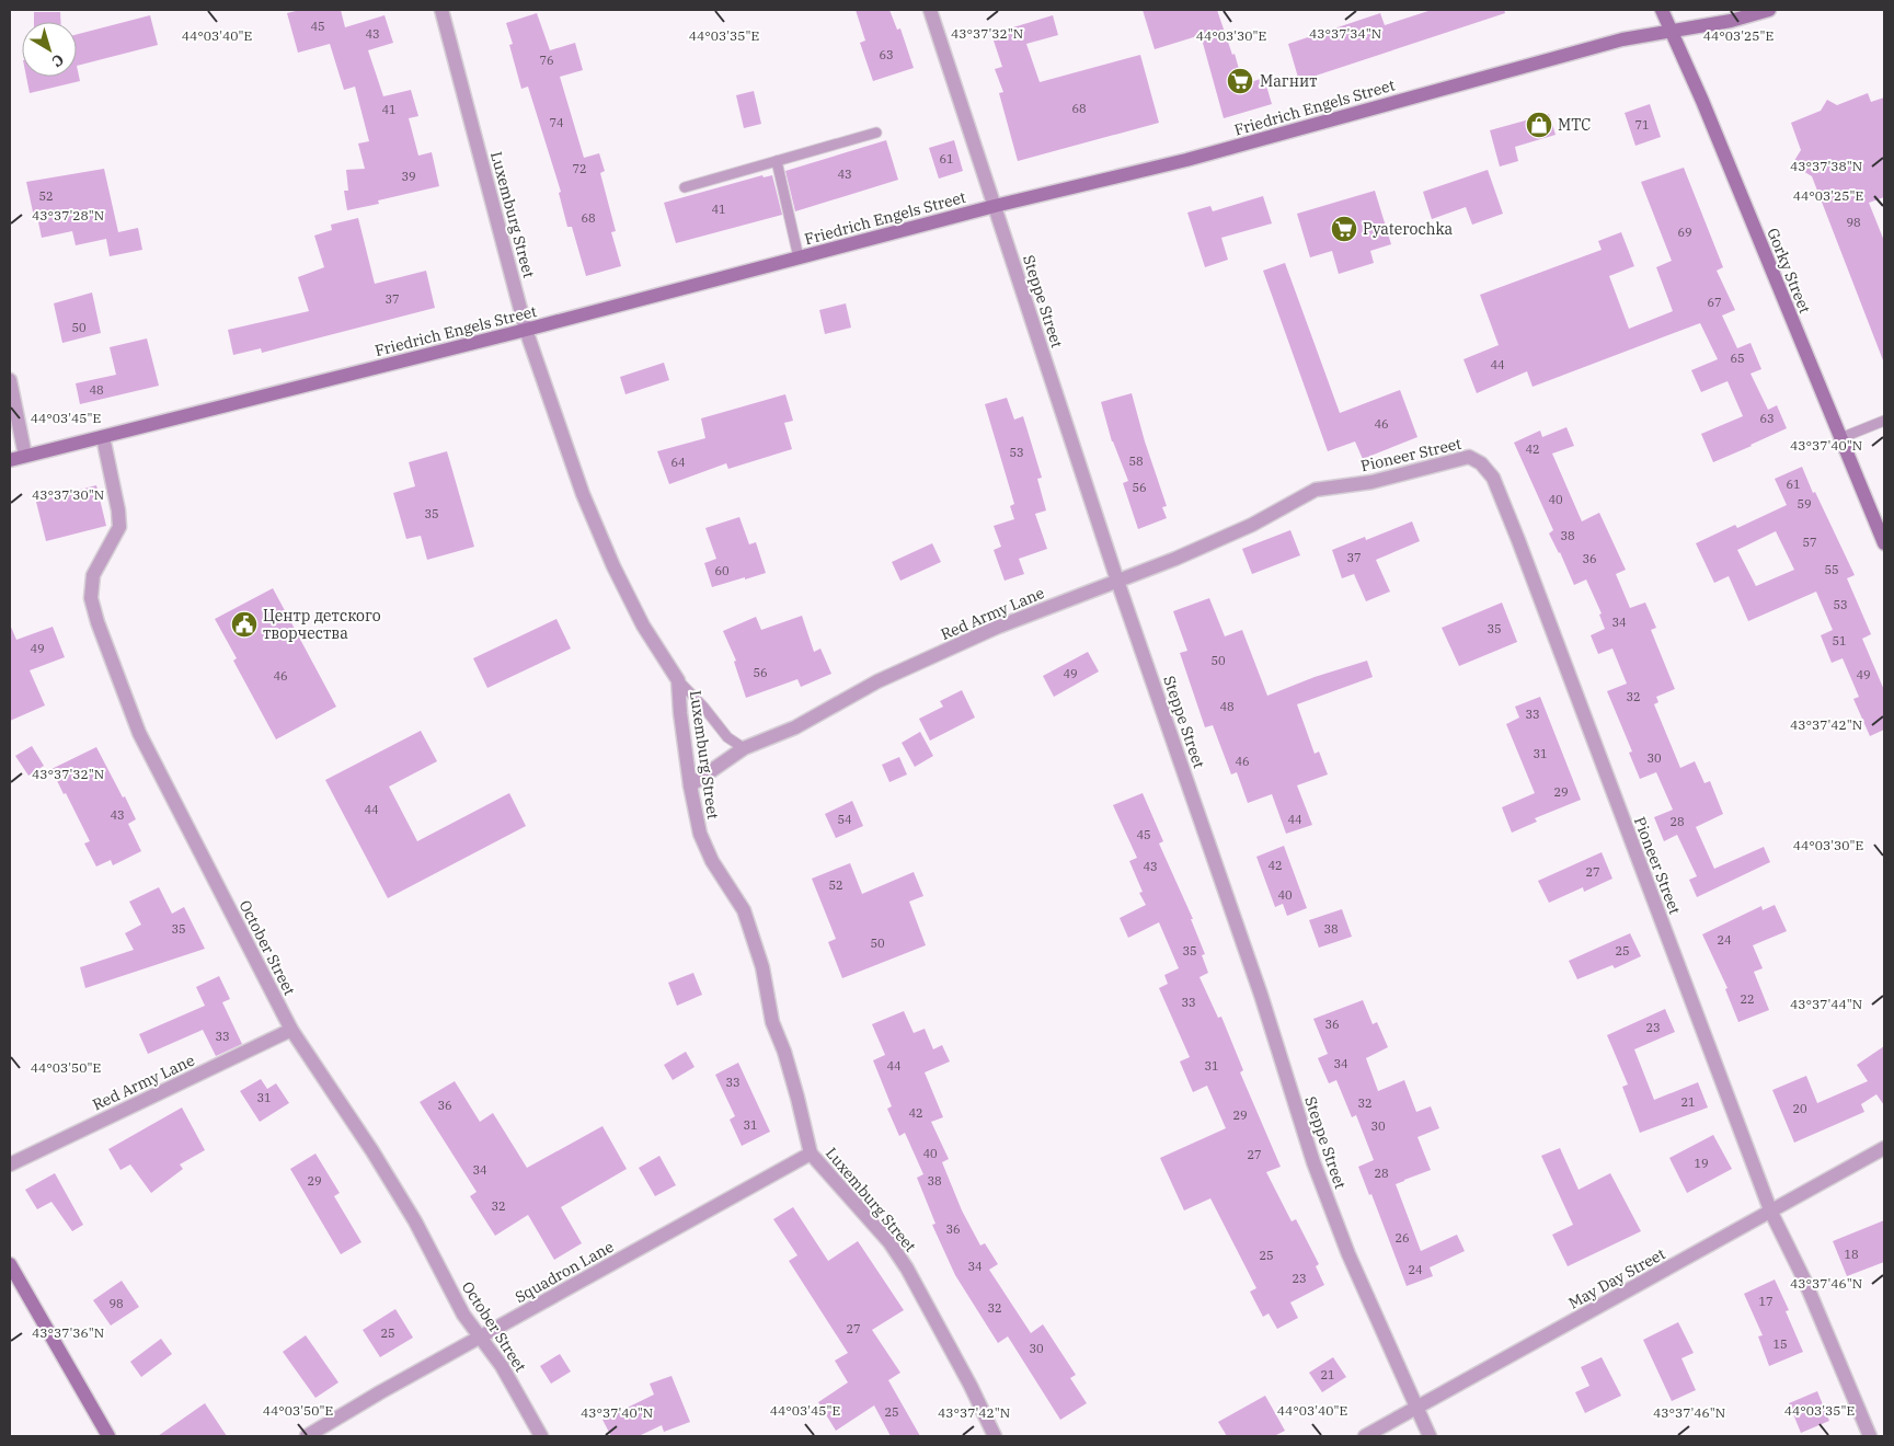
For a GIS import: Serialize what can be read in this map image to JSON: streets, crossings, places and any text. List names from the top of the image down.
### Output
{
  "streets": {
    "street": [
      "Friedrich Engels Street",
      "Luxemburg Street",
      "Gorky Street",
      "Steppe Street",
      "Pioneer Street",
      "Red Army Lane",
      "October Street",
      "Squadron Lane",
      "May Day Street"
    ]
  },
  "crossings": [
    ["Friedrich Engels Street", "Luxemburg Street"],
    ["Friedrich Engels Street", "Gorky Street"],
    ["Friedrich Engels Street", "Steppe Street"],
    ["Friedrich Engels Street", "October Street"],
    ["Luxemburg Street", "Red Army Lane"],
    ["Luxemburg Street", "Squadron Lane"],
    ["Steppe Street", "Red Army Lane"],
    ["Steppe Street", "May Day Street"],
    ["Pioneer Street", "Red Army Lane"],
    ["Pioneer Street", "May Day Street"],
    ["Red Army Lane", "October Street"],
    ["October Street", "Squadron Lane"]
  ],
  "places": {
    "supermarket": ["Магнит", "Pyaterochka"],
    "shop": ["МТС"],
    "public building": ["Центр детского творчества"]
  },
  "house_numbers": [
    "45",
    "43",
    "63",
    "76",
    "68",
    "41",
    "74",
    "71",
    "61",
    "72",
    "43",
    "39",
    "52",
    "41",
    "68",
    "98",
    "69",
    "37",
    "67",
    "50",
    "65",
    "44",
    "48",
    "63",
    "46",
    "42",
    "53",
    "58",
    "64",
    "61",
    "56",
    "40",
    "59",
    "35",
    "38",
    "57",
    "37",
    "36",
    "55",
    "60",
    "53",
    "34",
    "35",
    "51",
    "49",
    "50",
    "56",
    "49",
    "49",
    "46",
    "32",
    "48",
    "33",
    "31",
    "30",
    "46",
    "29",
    "44",
    "43",
    "54",
    "44",
    "28",
    "45",
    "42",
    "43",
    "27",
    "52",
    "40",
    "35",
    "38",
    "24",
    "50",
    "35",
    "25",
    "22",
    "33",
    "36",
    "23",
    "33",
    "34",
    "44",
    "31",
    "33",
    "31",
    "21",
    "32",
    "36",
    "20",
    "42",
    "29",
    "31",
    "30",
    "40",
    "27",
    "19",
    "34",
    "28",
    "29",
    "38",
    "32",
    "36",
    "26",
    "18",
    "25",
    "34",
    "24",
    "23",
    "17",
    "98",
    "32",
    "27",
    "25",
    "15",
    "30",
    "21",
    "25"
  ],
  "north": "bottom right",
  "coordinates": [
    "43°37'32\"N",
    "43°37'34\"N",
    "44°03'40\"E",
    "44°03'35\"E",
    "44°03'30\"E",
    "44°03'25\"E",
    "43°37'38\"N",
    "43°37'28\"N",
    "44°03'45\"E",
    "43°37'40\"N",
    "43°37'30\"N",
    "43°37'42\"N",
    "43°37'44\"N",
    "44°03'50\"E",
    "43°37'46\"N",
    "43°37'36\"N"
  ]
}
